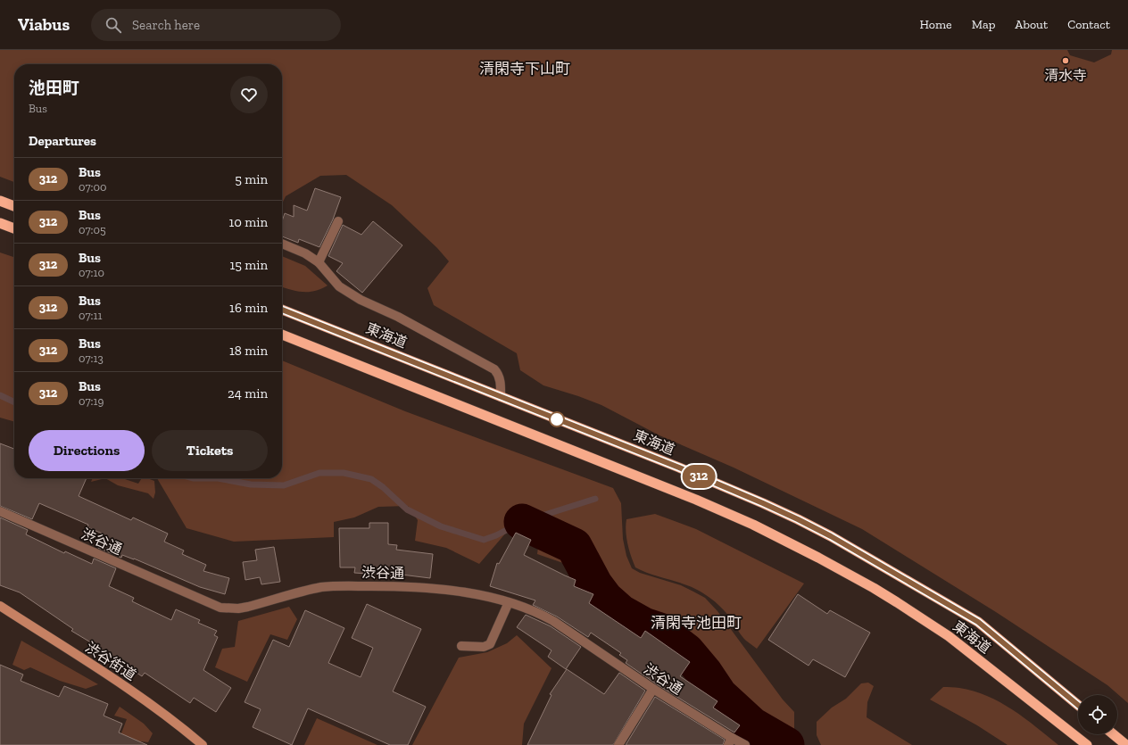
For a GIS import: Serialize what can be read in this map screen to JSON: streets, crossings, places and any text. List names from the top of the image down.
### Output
{
  "streets": {
    "highway": ["東海道"],
    "main road": ["渋谷街道"],
    "street": ["渋谷通"]
  },
  "districts": ["清閑寺下山町", "清閑寺池田町"],
  "places": ["清水寺"],
  "lines": ["bus line 312"],
  "page": {
    "header": "Viabus",
    "search": "Search here",
    "nav": [
      "Home",
      "Map",
      "About",
      "Contact"
    ],
    "on_map": "312",
    "heading": [
      ["池田町", "Bus"],
      "Departures"
    ],
    "list": [
      {
        "mark": "312",
        "name": "Bus",
        "note": "07:00",
        "value": "5 min"
      },
      {
        "mark": "312",
        "name": "Bus",
        "note": "07:05",
        "value": "10 min"
      },
      {
        "mark": "312",
        "name": "Bus",
        "note": "07:10",
        "value": "15 min"
      },
      {
        "mark": "312",
        "name": "Bus",
        "note": "07:11",
        "value": "16 min"
      },
      {
        "mark": "312",
        "name": "Bus",
        "note": "07:13",
        "value": "18 min"
      },
      {
        "mark": "312",
        "name": "Bus",
        "note": "07:19",
        "value": "24 min"
      }
    ],
    "buttons": ["Directions", "Tickets"]
  }
}
